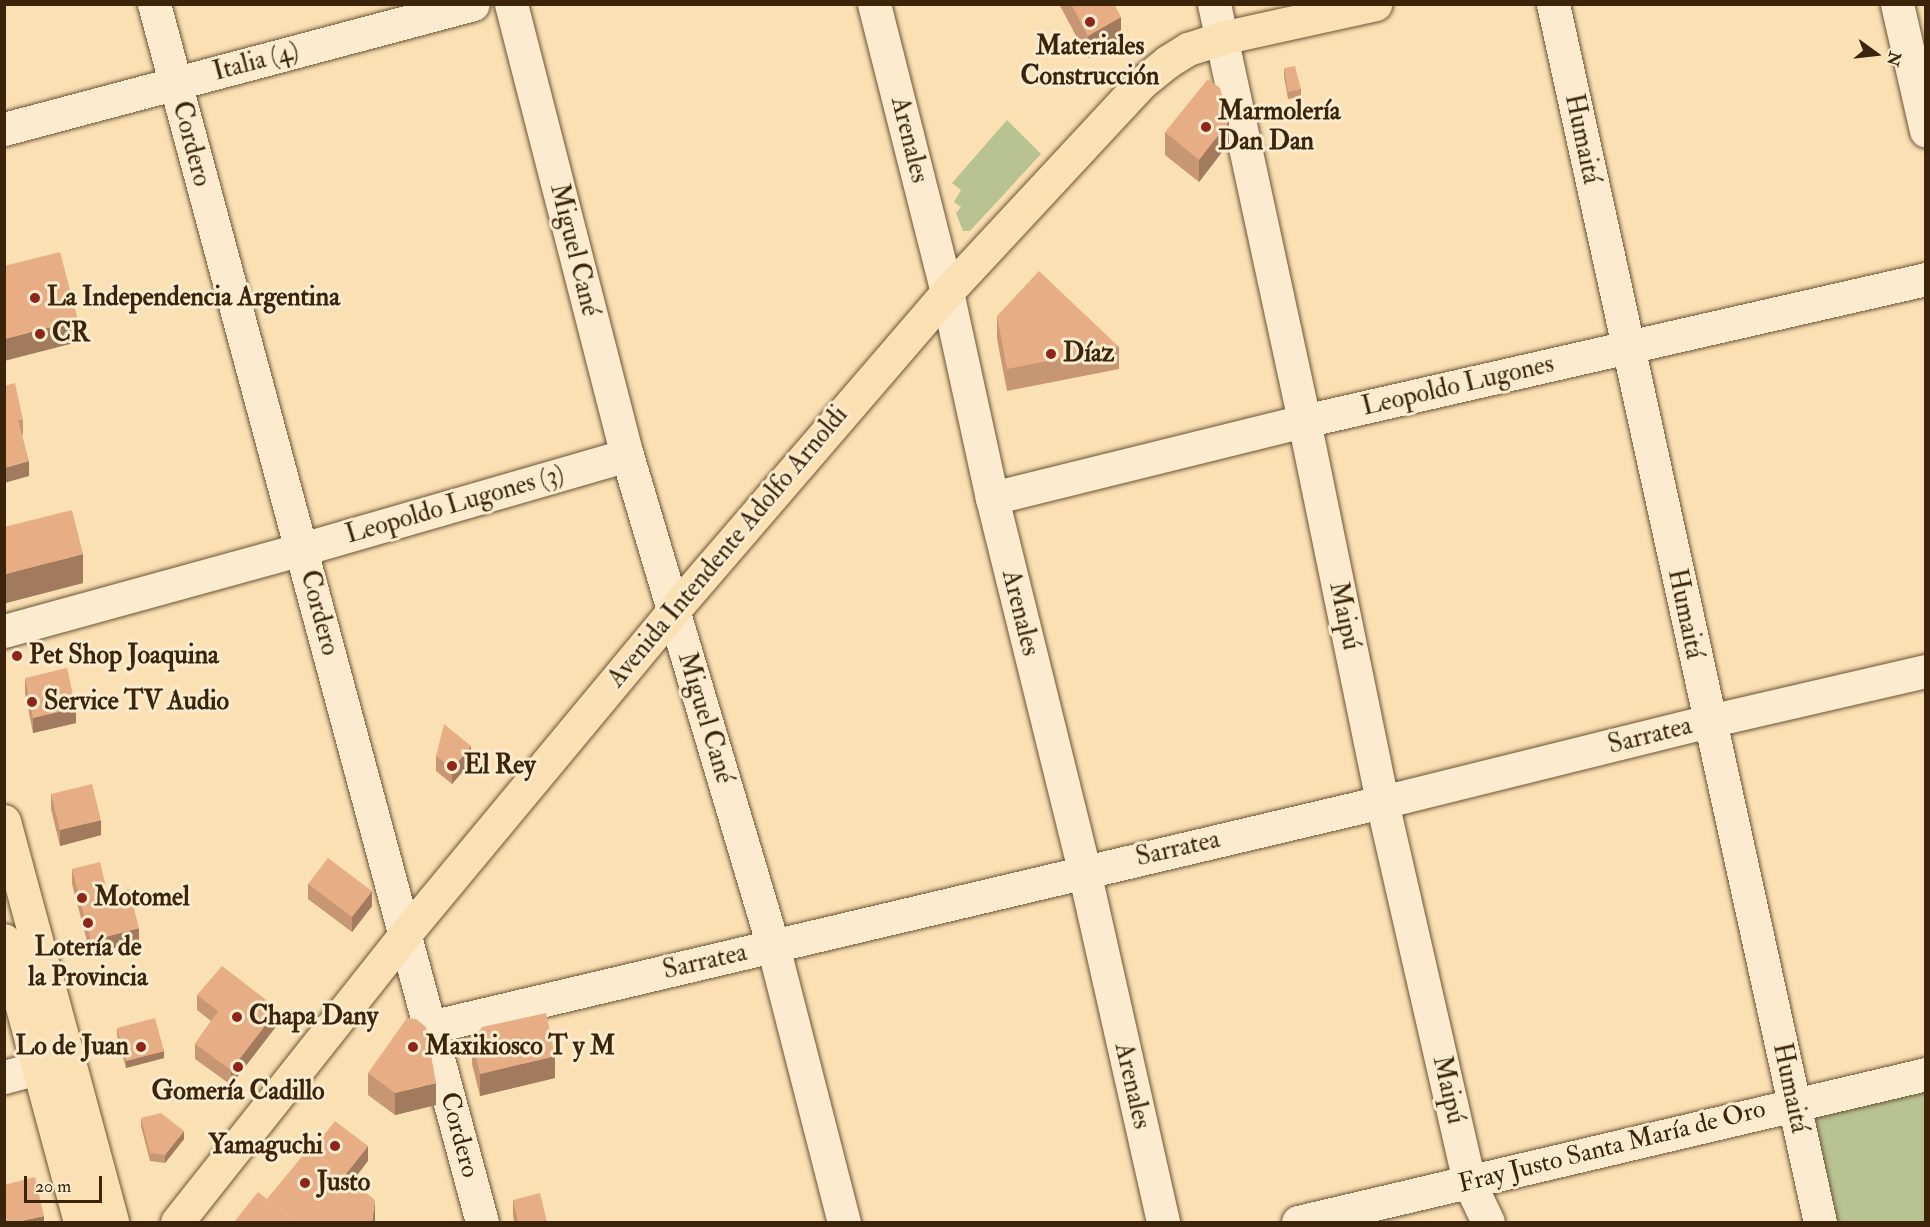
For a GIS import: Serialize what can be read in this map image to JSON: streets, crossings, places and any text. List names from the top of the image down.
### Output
{
  "streets": {
    "main road": ["Avenida Intendente Adolfo Arnoldi"],
    "street": [
      "Italia (4)",
      "Humaitá",
      "Arenales",
      "Cordero",
      "Miguel Cané",
      "Leopoldo Lugones",
      "Leopoldo Lugones (3)",
      "Maipú",
      "Sarratea",
      "Fray Justo Santa María de Oro"
    ]
  },
  "crossings": [
    ["Italia (4)", "Cordero"],
    ["Humaitá", "Leopoldo Lugones"],
    ["Humaitá", "Sarratea"],
    ["Humaitá", "Fray Justo Santa María de Oro"],
    ["Arenales", "Leopoldo Lugones"],
    ["Arenales", "Avenida Intendente Adolfo Arnoldi"],
    ["Arenales", "Sarratea"],
    ["Cordero", "Leopoldo Lugones (3)"],
    ["Cordero", "Avenida Intendente Adolfo Arnoldi"],
    ["Cordero", "Sarratea"],
    ["Miguel Cané", "Leopoldo Lugones (3)"],
    ["Miguel Cané", "Avenida Intendente Adolfo Arnoldi"],
    ["Miguel Cané", "Sarratea"],
    ["Leopoldo Lugones", "Maipú"],
    ["Avenida Intendente Adolfo Arnoldi", "Maipú"],
    ["Maipú", "Sarratea"],
    ["Maipú", "Fray Justo Santa María de Oro"]
  ],
  "places": [
    "Materiales Construcción",
    "Marmolería Dan Dan",
    "La Independencia Argentina",
    "CR",
    "Díaz",
    "Pet Shop Joaquina",
    "Service TV Audio",
    "El Rey",
    "Motomel",
    "Lotería de la Provincia",
    "Chapa Dany",
    "Lo de Juan",
    "Maxikiosco T y M",
    "Gomería Cadillo",
    "Yamaguchi",
    "Justo"
  ],
  "scale_bar": "20 m",
  "north": "right"
}
